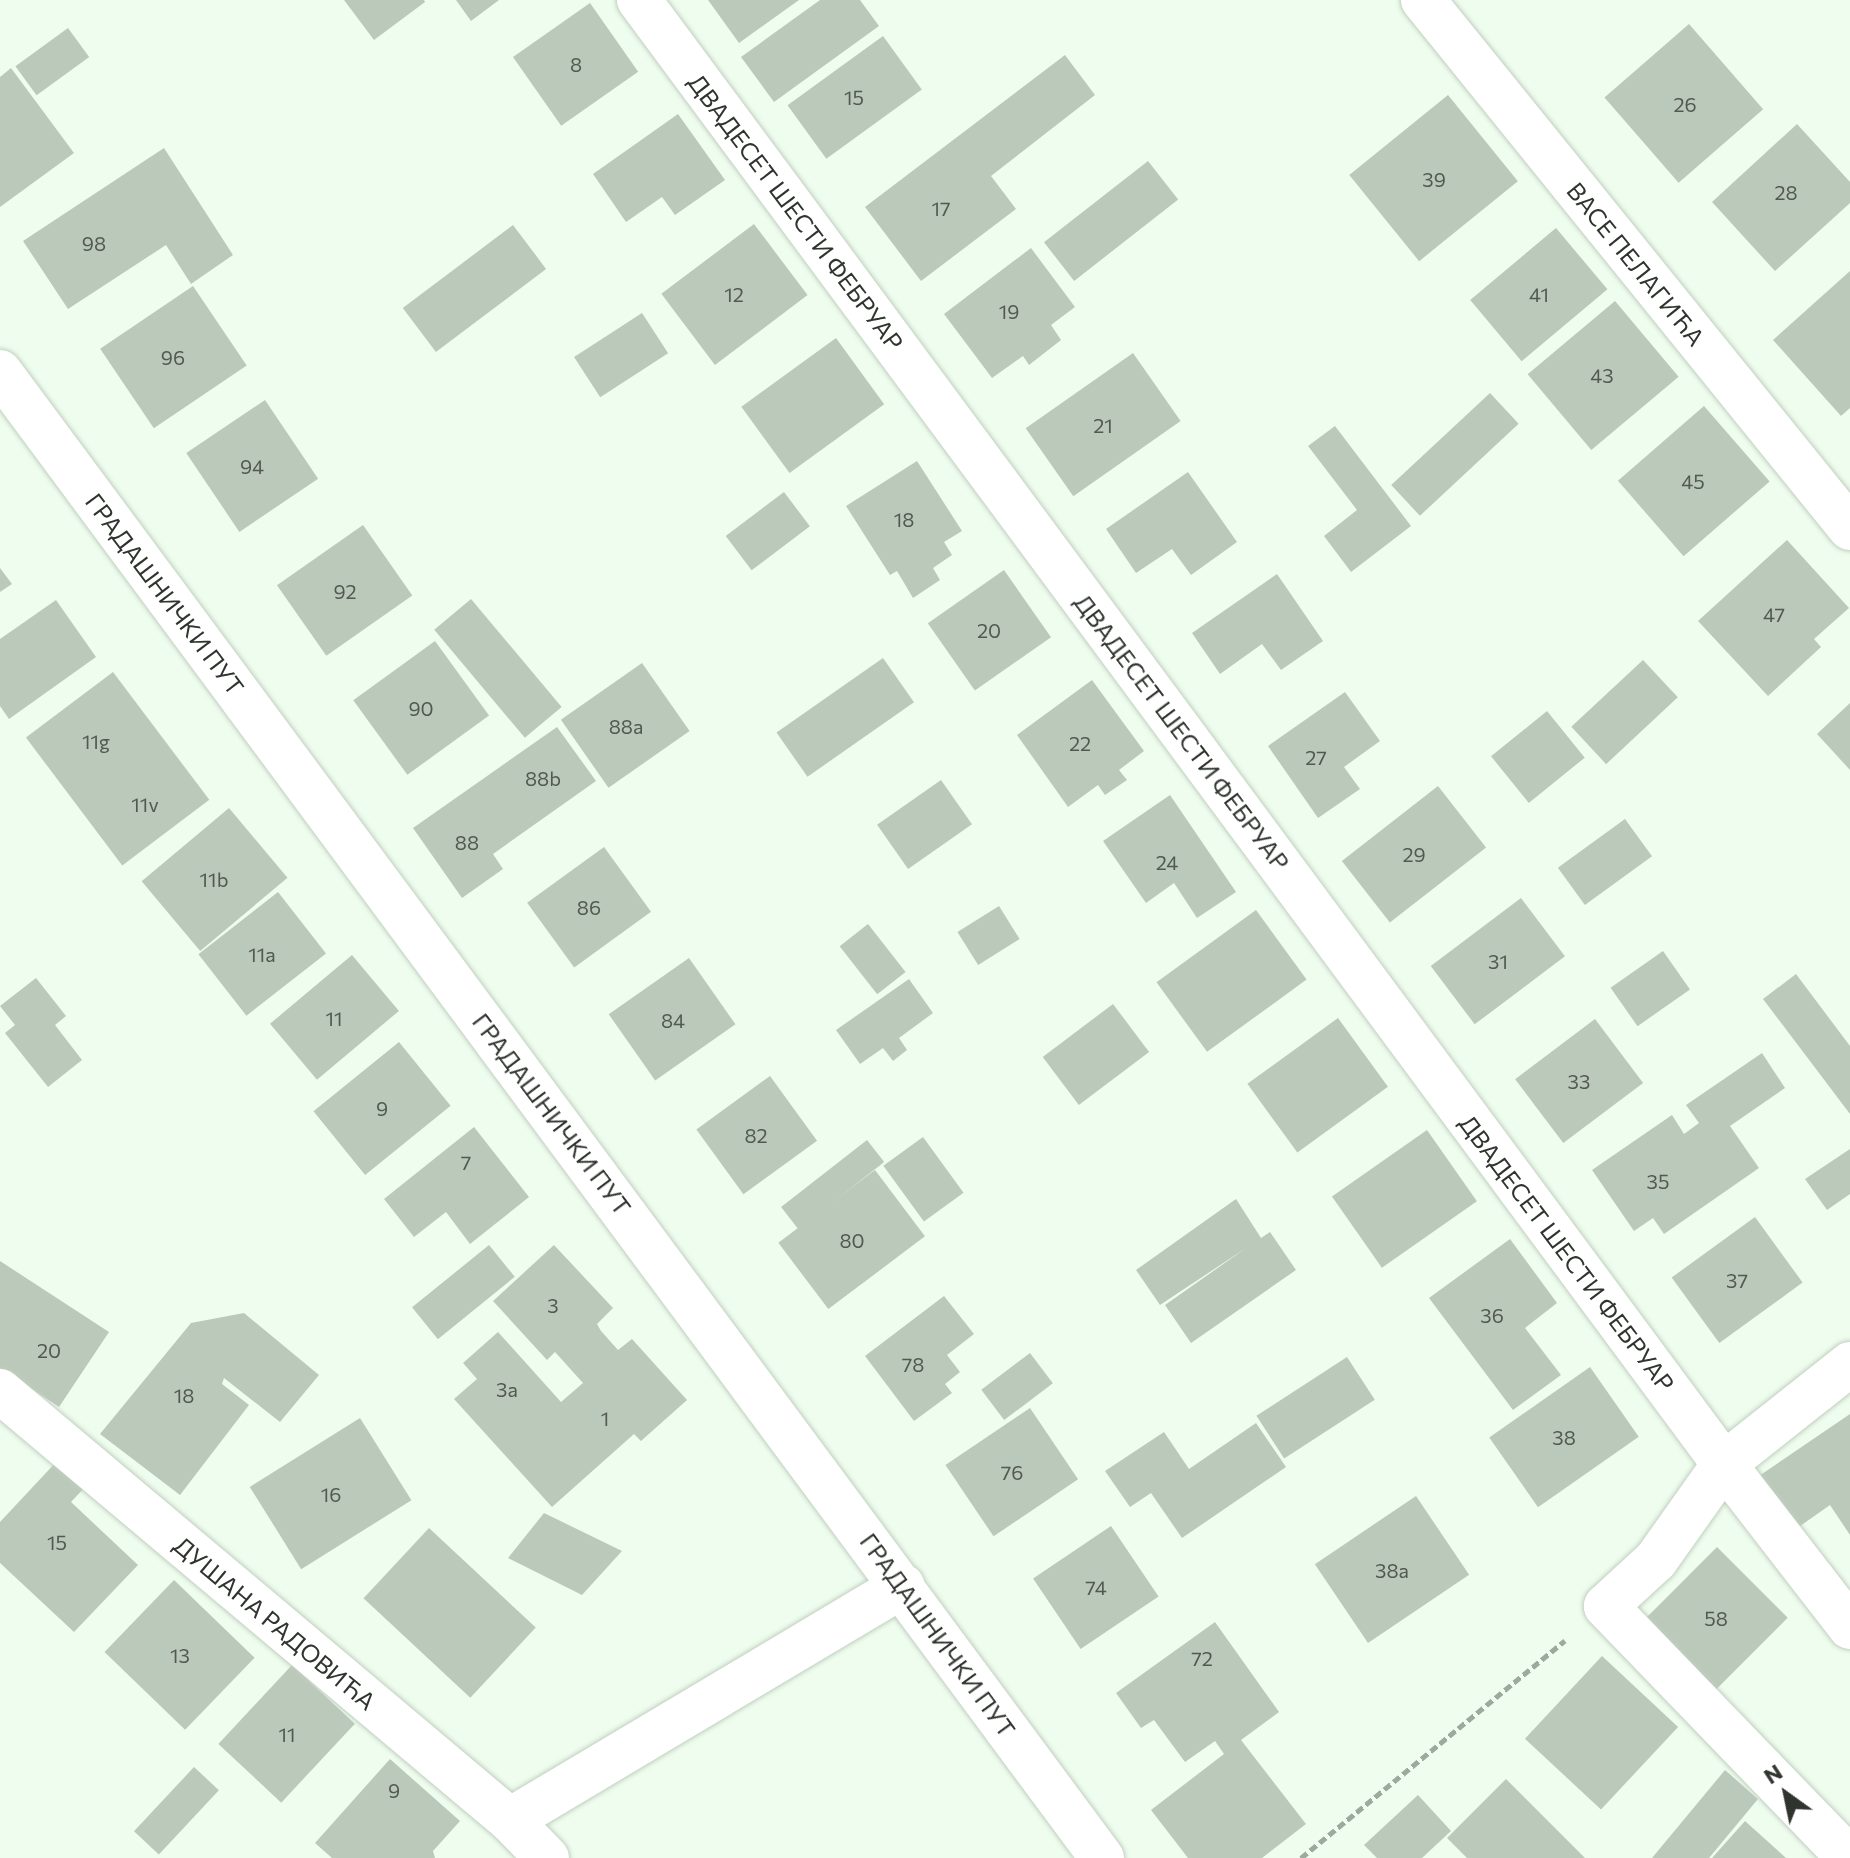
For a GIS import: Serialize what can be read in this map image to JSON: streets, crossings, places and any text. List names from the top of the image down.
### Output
{
  "streets": {
    "street": [
      "ДВАДЕСЕТ ШЕСТИ ФЕБРУАР",
      "ВАСЕ ПЕЛАГИЋА",
      "ГРАДАШНИЧКИ ПУТ",
      "ДУШАНА РАДОВИЋА"
    ]
  },
  "house_numbers": [
    "8",
    "15",
    "26",
    "39",
    "28",
    "17",
    "98",
    "12",
    "41",
    "19",
    "96",
    "43",
    "21",
    "94",
    "45",
    "18",
    "92",
    "47",
    "20",
    "90",
    "88a",
    "11g",
    "22",
    "27",
    "88b",
    "11v",
    "88",
    "29",
    "24",
    "11b",
    "86",
    "11a",
    "31",
    "11",
    "84",
    "33",
    "9",
    "82",
    "7",
    "35",
    "80",
    "37",
    "3",
    "36",
    "20",
    "78",
    "3a",
    "18",
    "1",
    "38",
    "76",
    "16",
    "15",
    "38a",
    "74",
    "58",
    "13",
    "72",
    "11",
    "9"
  ],
  "north": "top left"
}
